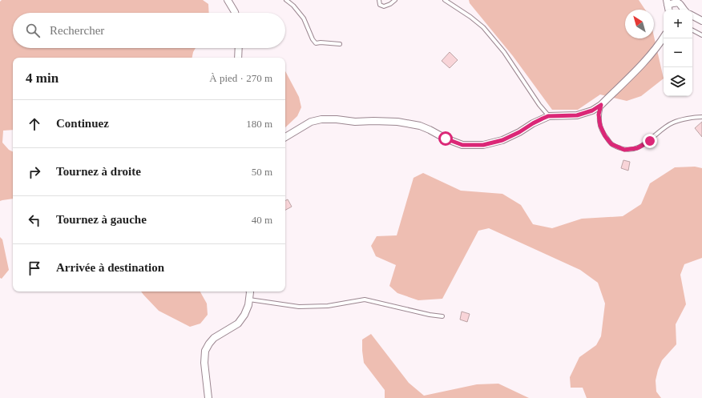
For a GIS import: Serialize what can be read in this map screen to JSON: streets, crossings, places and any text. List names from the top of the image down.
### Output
{
  "north": "top left",
  "page": {
    "map_buttons": ["+", "−"],
    "search": "Rechercher",
    "heading": ["4 min", "À pied · 270 m"],
    "list": [
      ["Continuez", "180 m"],
      ["Tournez à droite", "50 m"],
      ["Tournez à gauche", "40 m"],
      "Arrivée à destination"
    ]
  }
}
